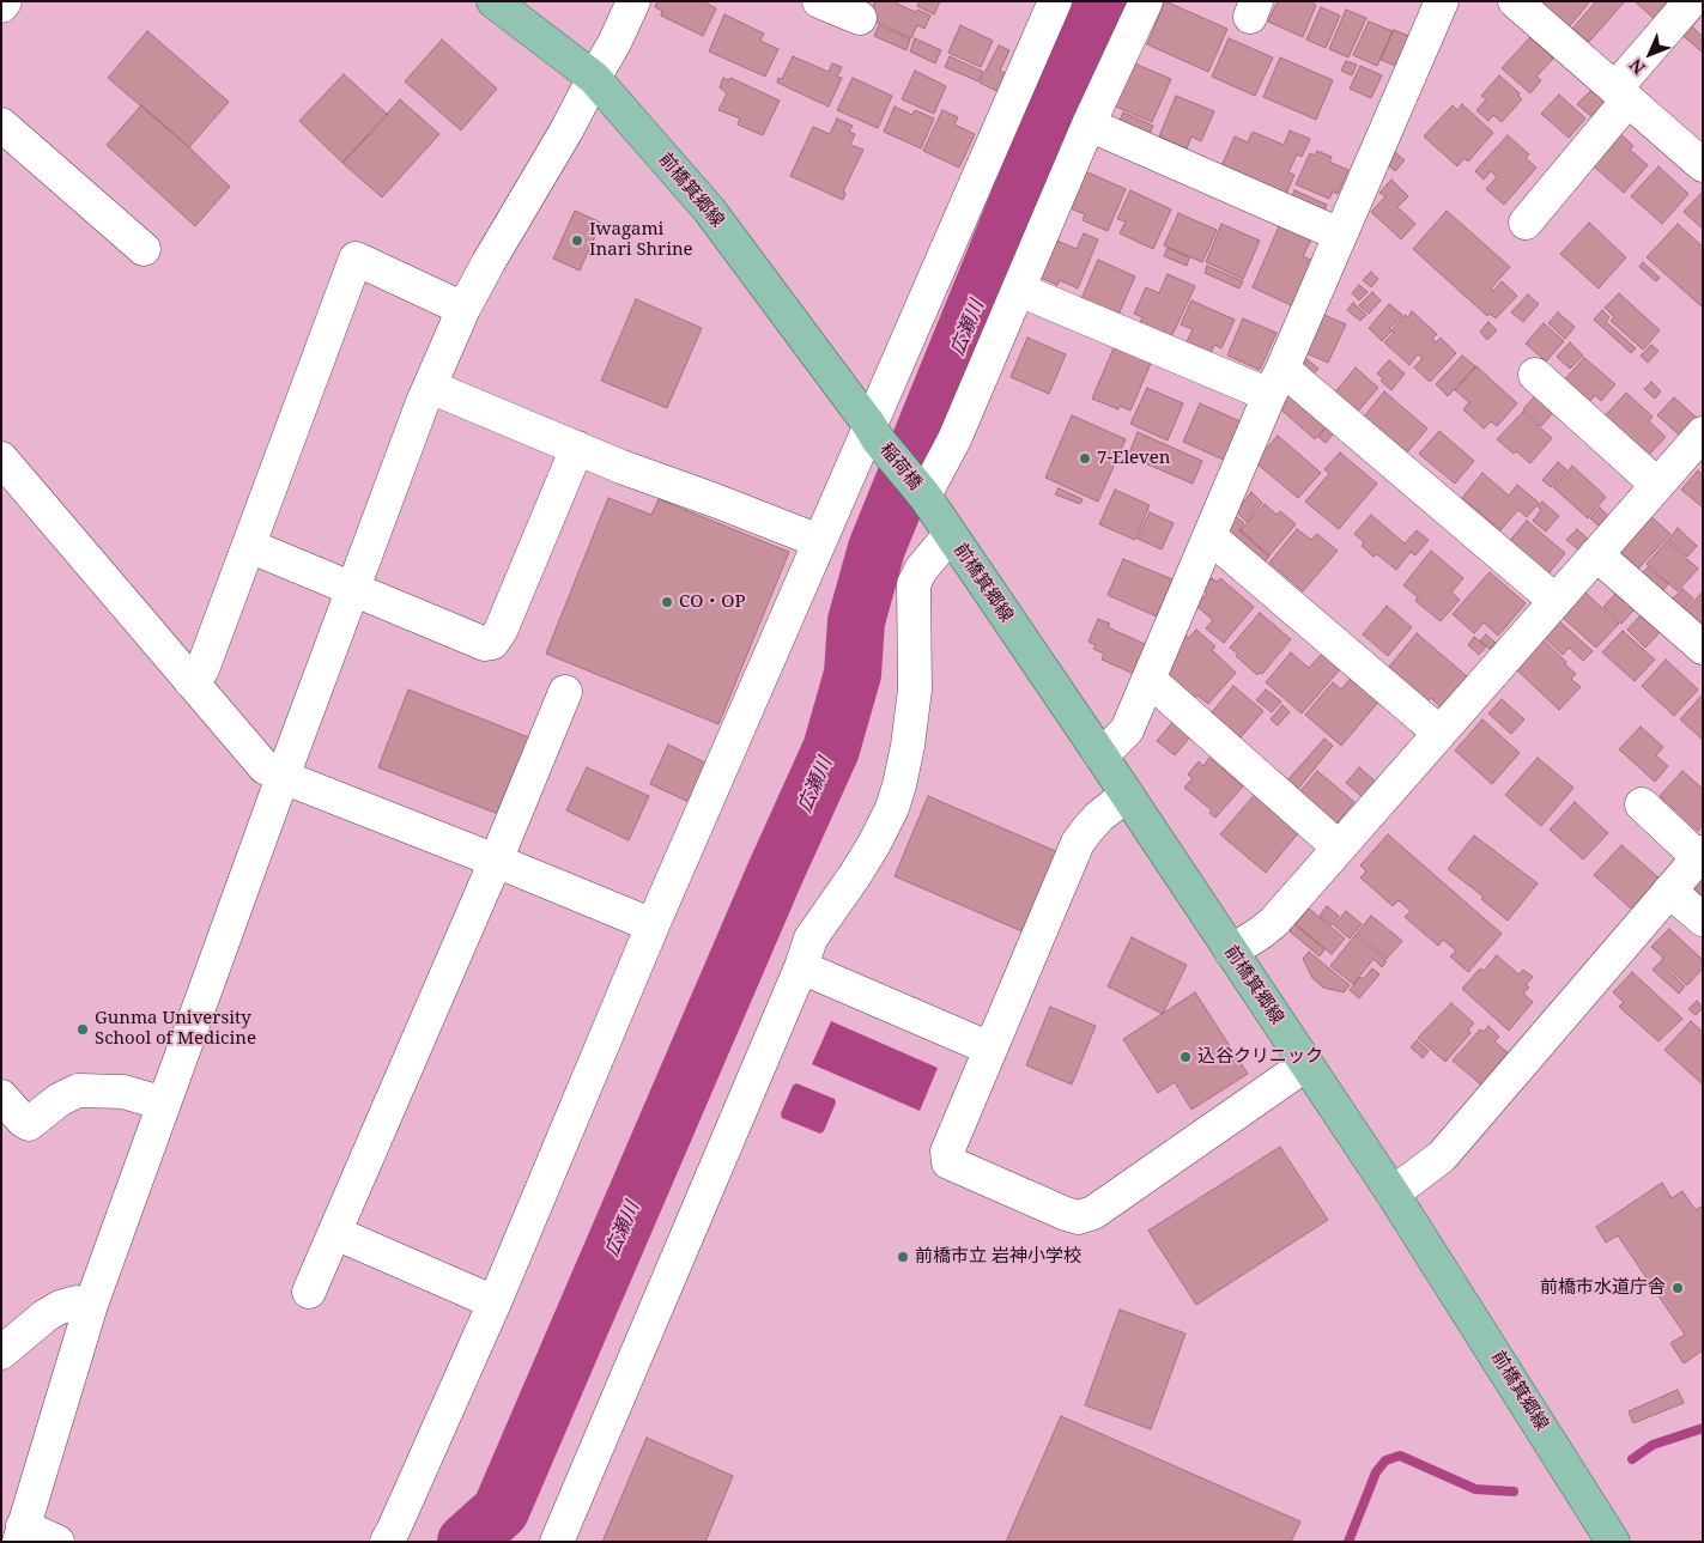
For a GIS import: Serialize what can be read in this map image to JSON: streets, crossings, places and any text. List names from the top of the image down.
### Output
{
  "streets": {
    "main road": ["前橋箕郷線", "稲荷橋"]
  },
  "crossings": [
    ["前橋箕郷線", "稲荷橋"]
  ],
  "water": ["広瀬川"],
  "places": [
    "Iwagami Inari Shrine",
    "7-Eleven",
    "CO・OP",
    "Gunma University School of Medicine",
    "込谷クリニック",
    "前橋市立 岩神小学校",
    "前橋市水道庁舎"
  ],
  "north": "bottom left"
}
